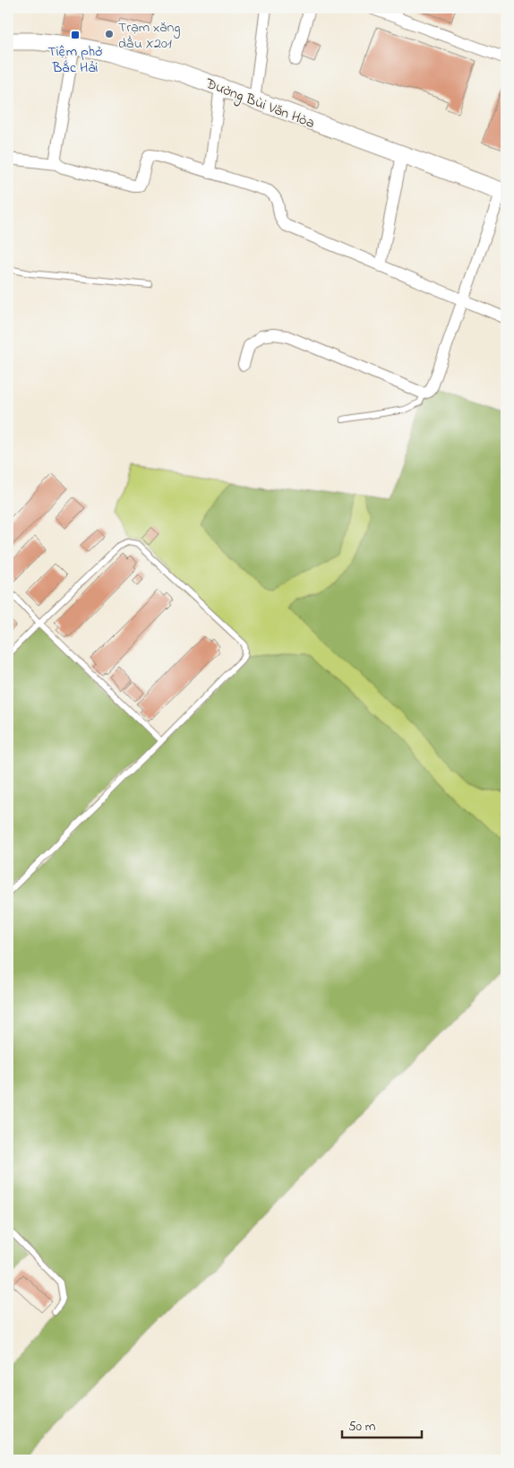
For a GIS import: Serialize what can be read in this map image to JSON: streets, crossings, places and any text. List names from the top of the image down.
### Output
{
  "streets": {
    "main road": ["Đường Bùi Văn Hòa"]
  },
  "places": {
    "other": ["Trạm xăng dầu X201"],
    "transit": ["Tiệm phở Bắc Hải"]
  },
  "scale_bar": "50 m"
}
